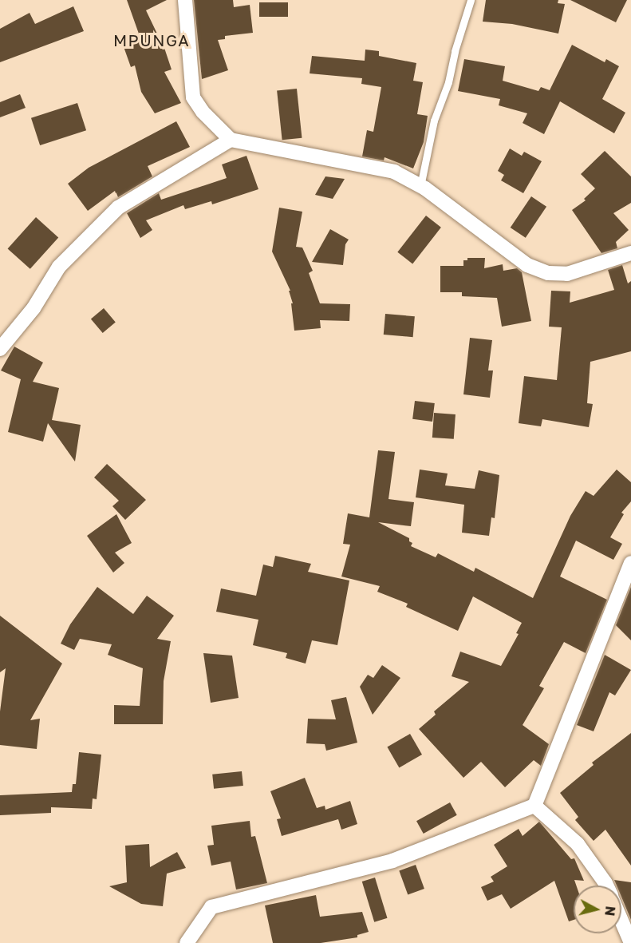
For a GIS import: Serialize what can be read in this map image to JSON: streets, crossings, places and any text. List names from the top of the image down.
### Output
{
  "districts": ["MPUNGA"],
  "north": "right"
}
